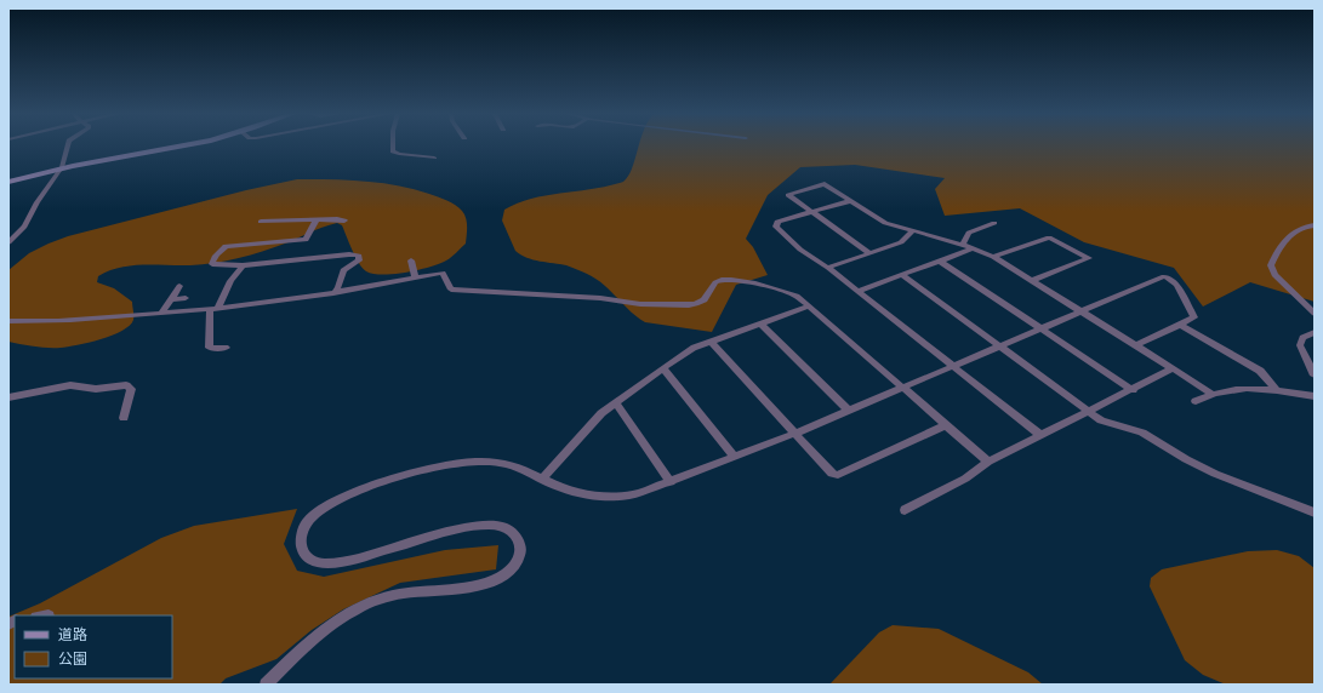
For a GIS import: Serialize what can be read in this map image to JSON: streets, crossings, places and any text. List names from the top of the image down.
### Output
{
  "legend": ["道路", "公園"]
}
